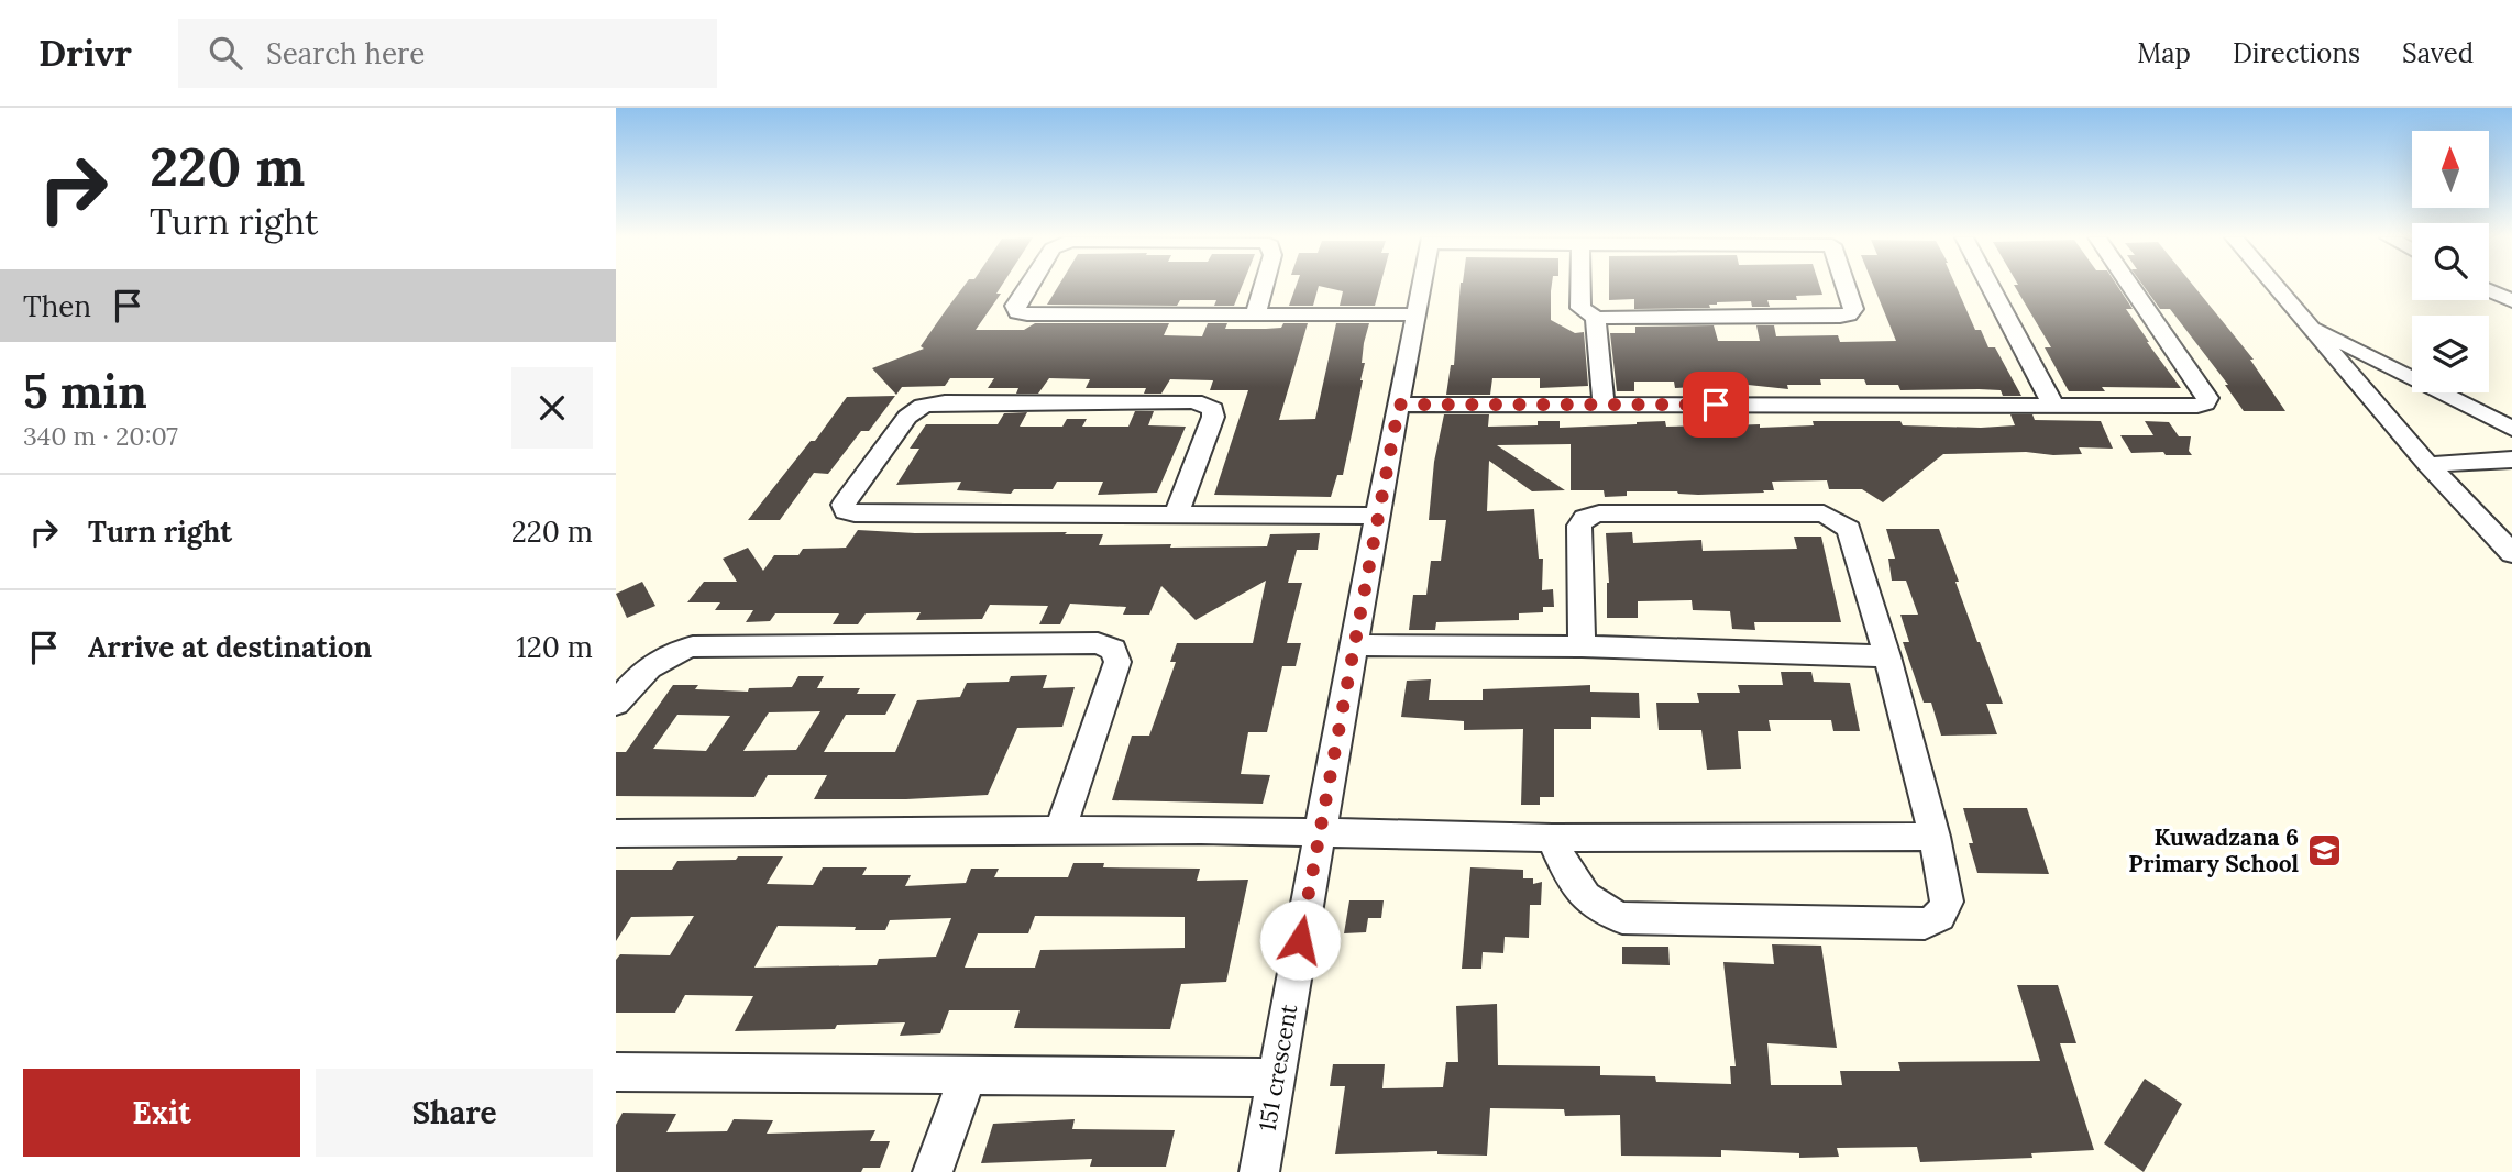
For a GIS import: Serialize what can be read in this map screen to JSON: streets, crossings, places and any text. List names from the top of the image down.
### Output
{
  "streets": {
    "street": ["151 crescent"]
  },
  "places": {
    "school or university": ["Kuwadzana 6 Primary School"]
  },
  "north": "top",
  "page": {
    "header": "Drivr",
    "search": "Search here",
    "nav": ["Map", "Directions", "Saved"],
    "turn": ["220 m", "Turn right"],
    "then": "Then",
    "heading": ["5 min", "340 m · 20:07"],
    "list": [
      {
        "name": "Turn right",
        "value": "220 m"
      },
      {
        "name": "Arrive at destination",
        "value": "120 m"
      }
    ],
    "buttons": ["Exit", "Share"]
  }
}
